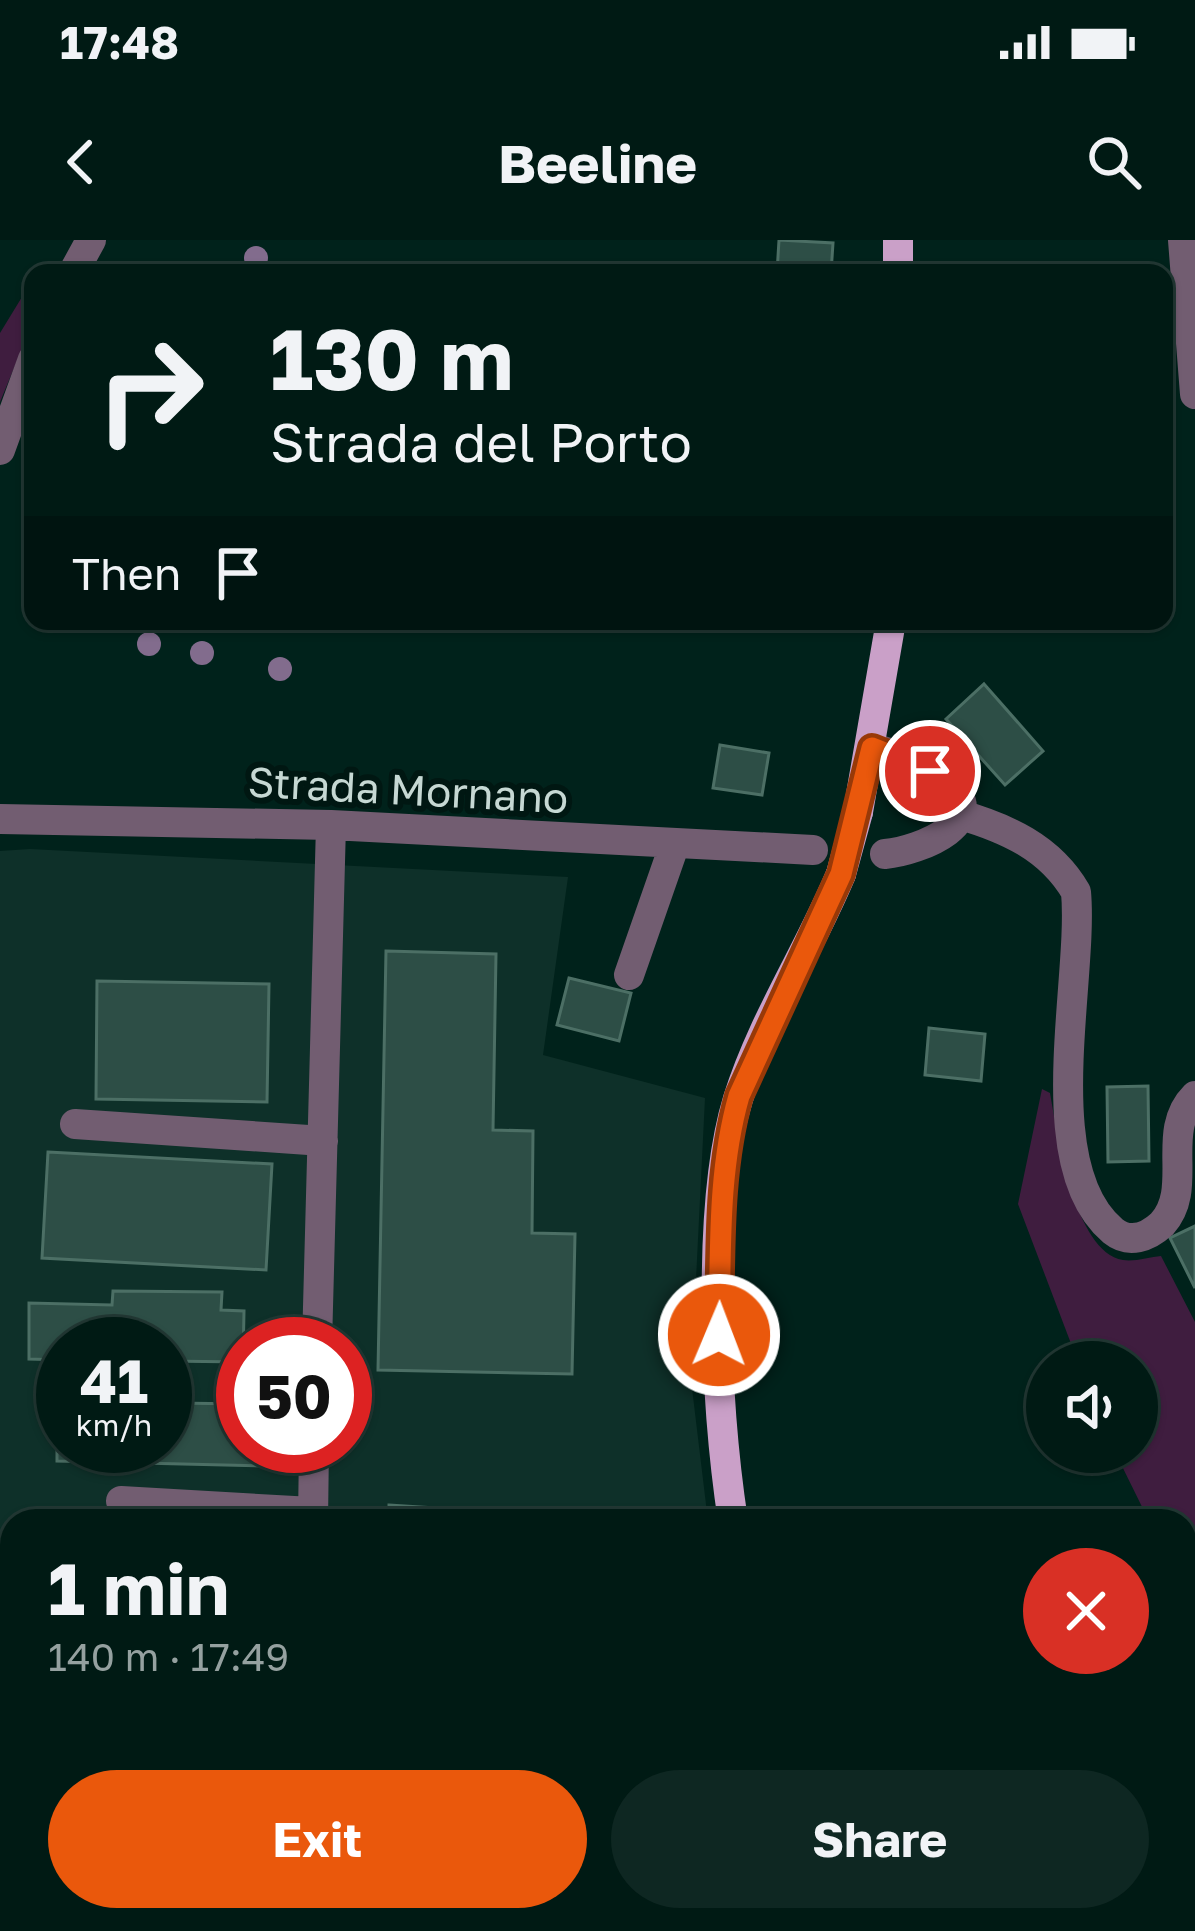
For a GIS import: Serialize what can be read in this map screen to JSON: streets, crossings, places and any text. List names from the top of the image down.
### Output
{
  "streets": {
    "street": ["Strada Mornano"]
  },
  "page": {
    "status": "17:48",
    "header": "Beeline",
    "turn": ["130 m", "Strada del Porto"],
    "then": "Then",
    "speed": "41 km/h",
    "limit": "50",
    "heading": ["1 min", "140 m · 17:49"],
    "buttons": ["Exit", "Share"]
  }
}
